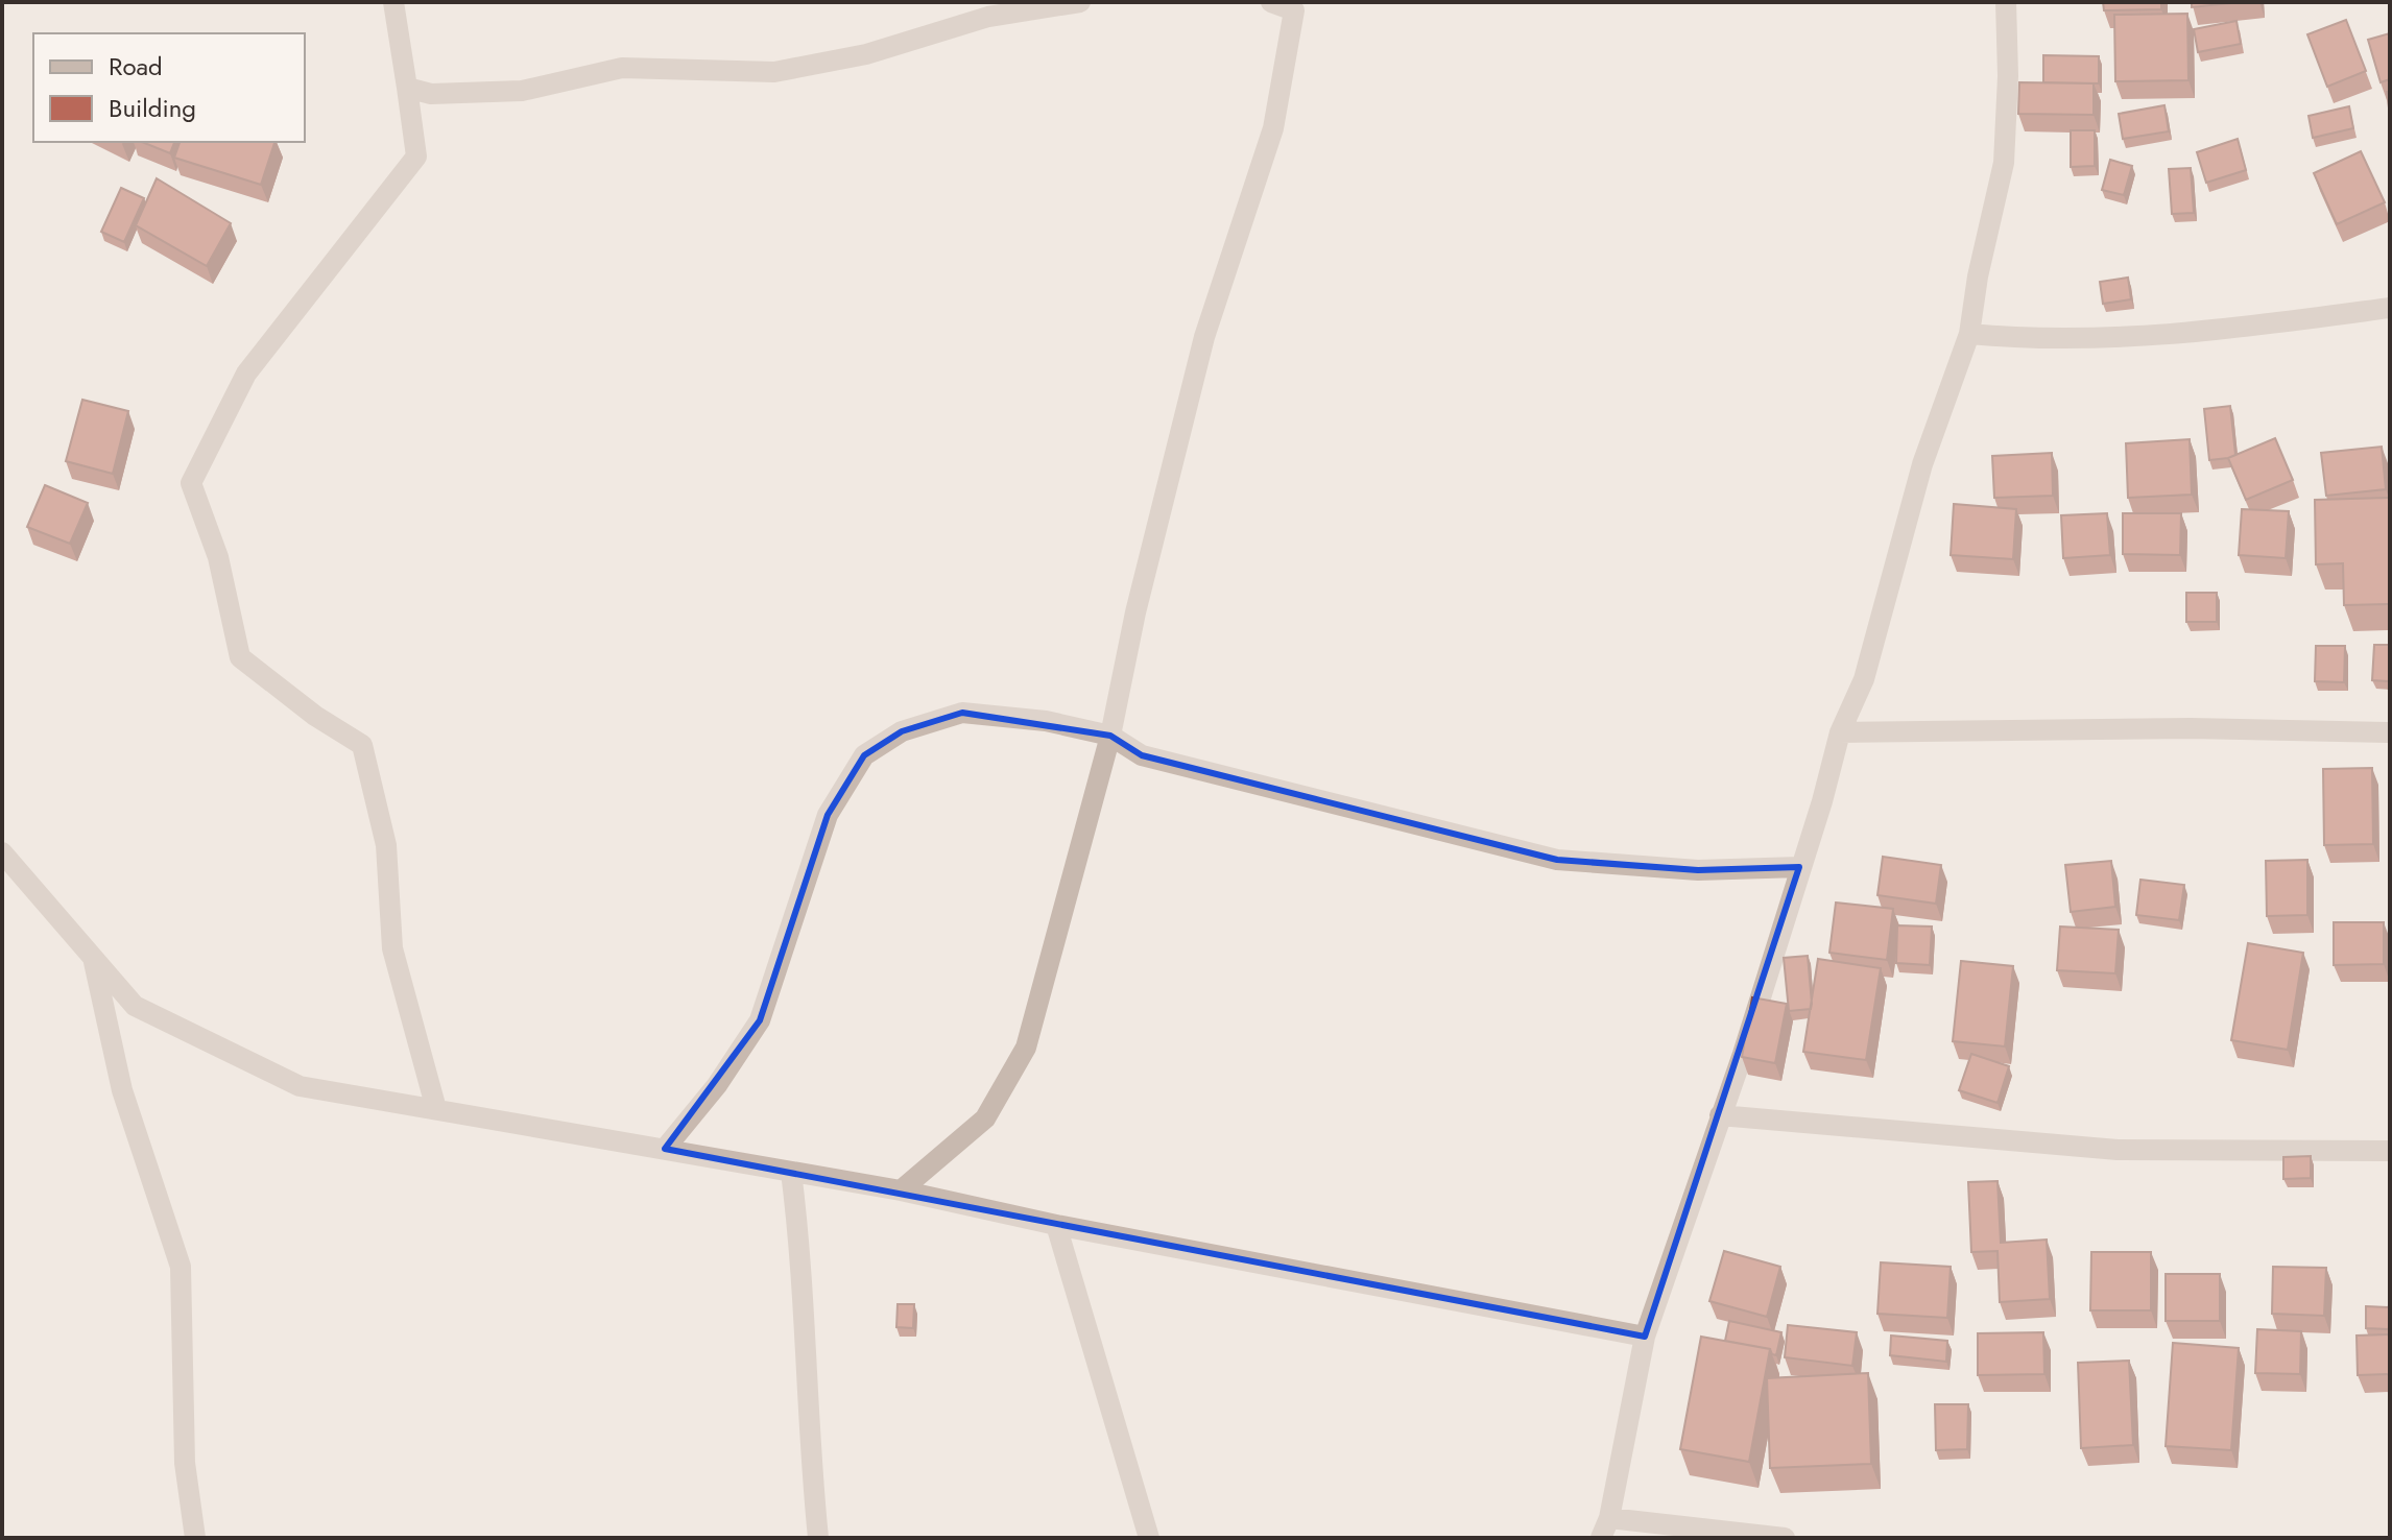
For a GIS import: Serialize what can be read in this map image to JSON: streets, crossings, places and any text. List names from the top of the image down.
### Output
{
  "legend": ["Road", "Building"]
}
